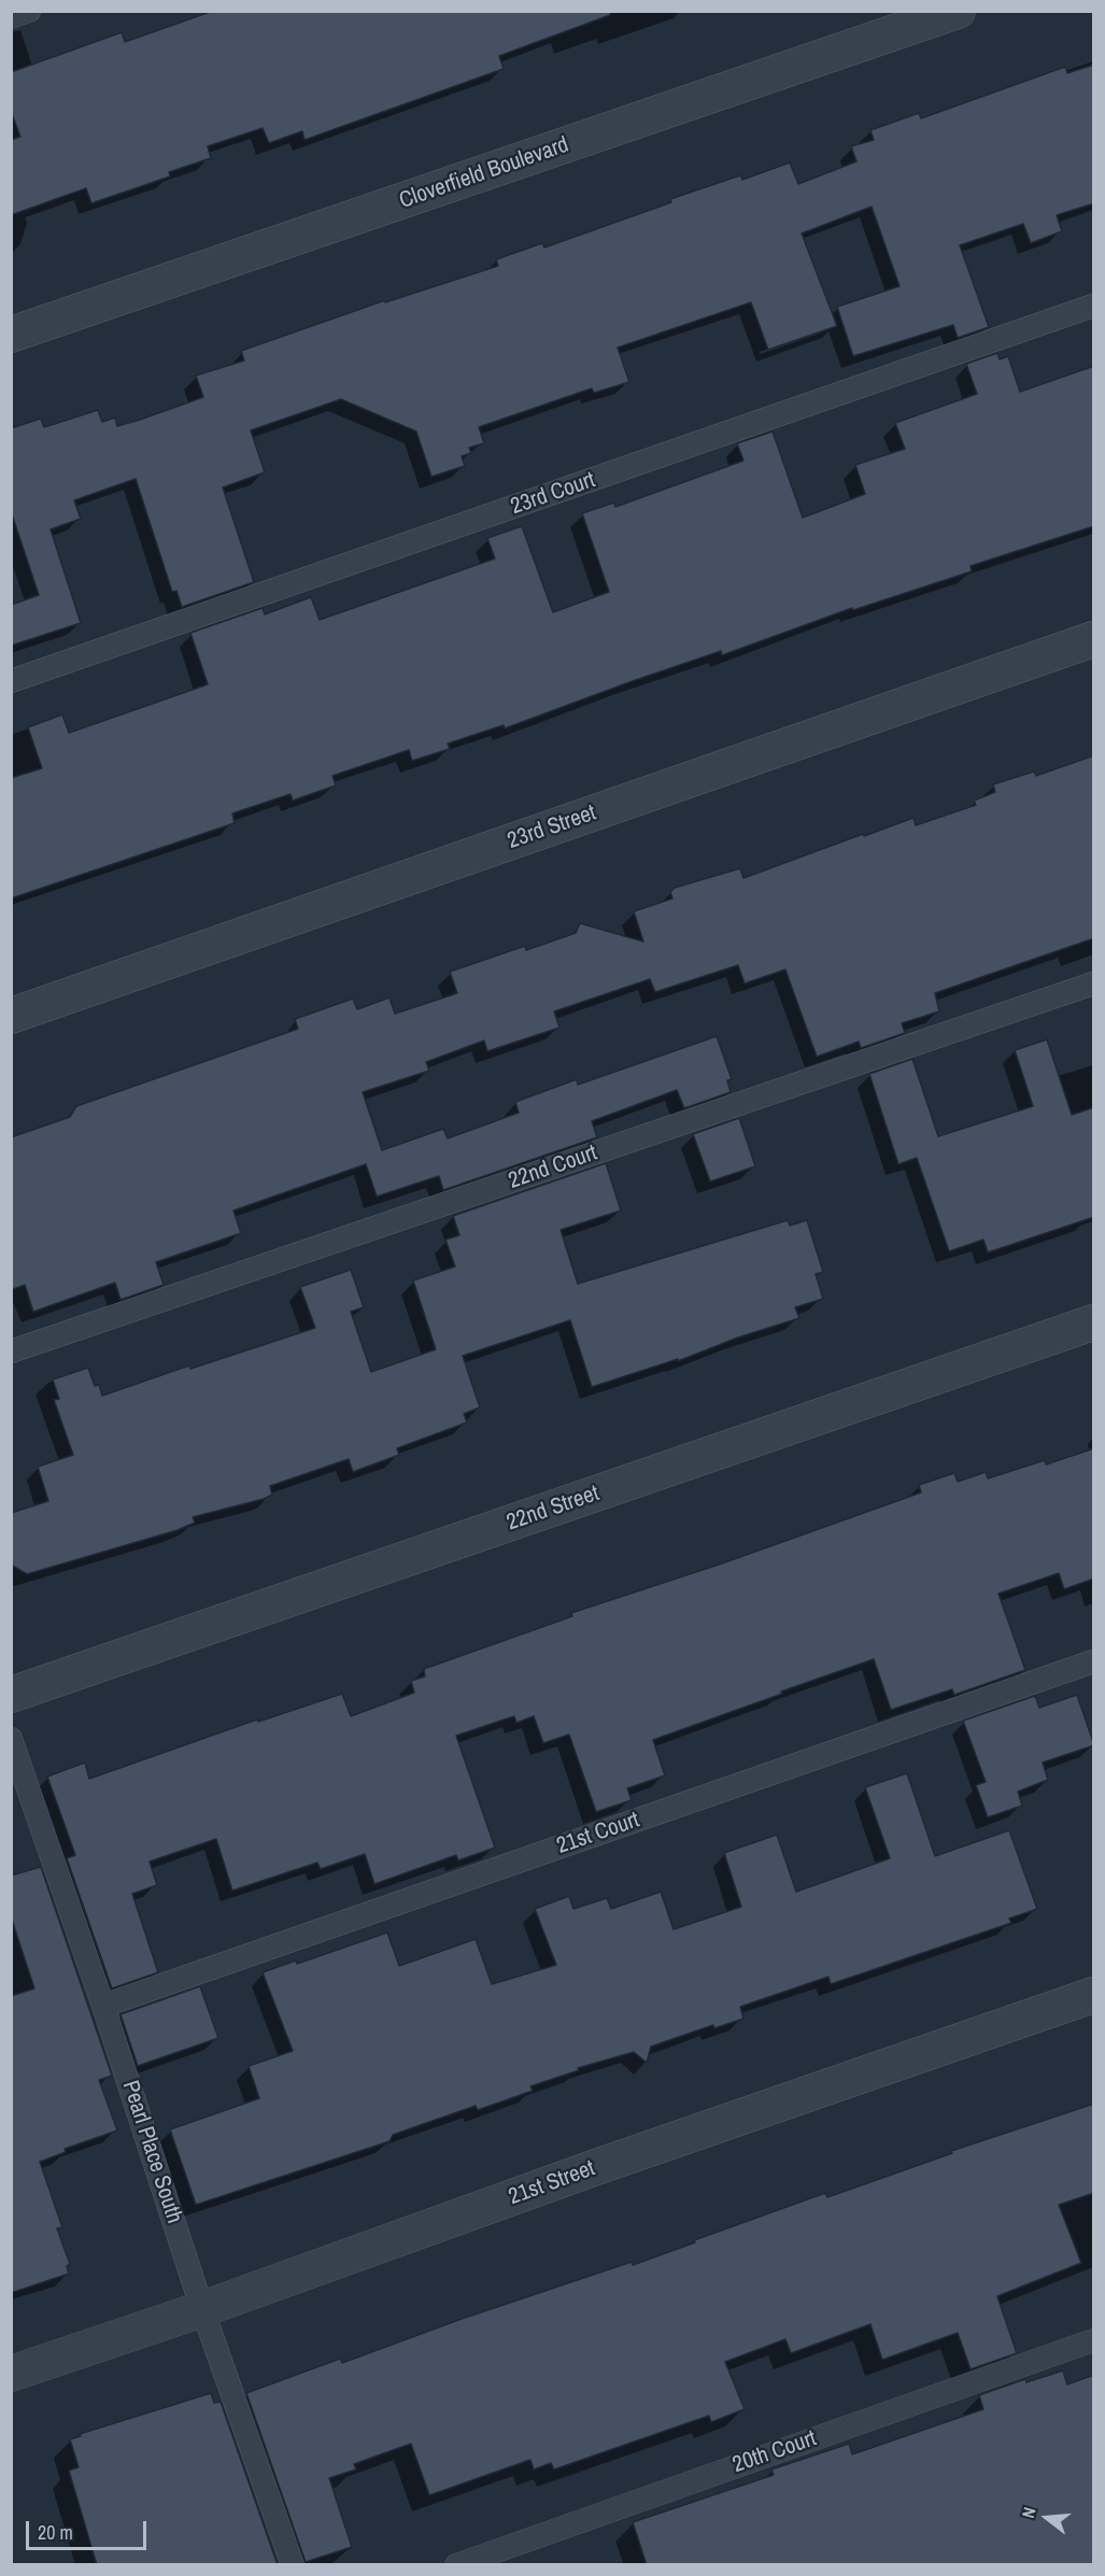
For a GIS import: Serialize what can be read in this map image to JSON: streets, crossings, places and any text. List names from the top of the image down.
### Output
{
  "streets": {
    "street": [
      "Cloverfield Boulevard",
      "23rd Street",
      "22nd Street",
      "21st Street"
    ],
    "lane": [
      "23rd Court",
      "22nd Court",
      "21st Court",
      "Pearl Place South",
      "20th Court"
    ]
  },
  "crossings": [
    ["21st Court", "Pearl Place South"],
    ["Pearl Place South", "21st Street"]
  ],
  "scale_bar": "20 m",
  "north": "left"
}
